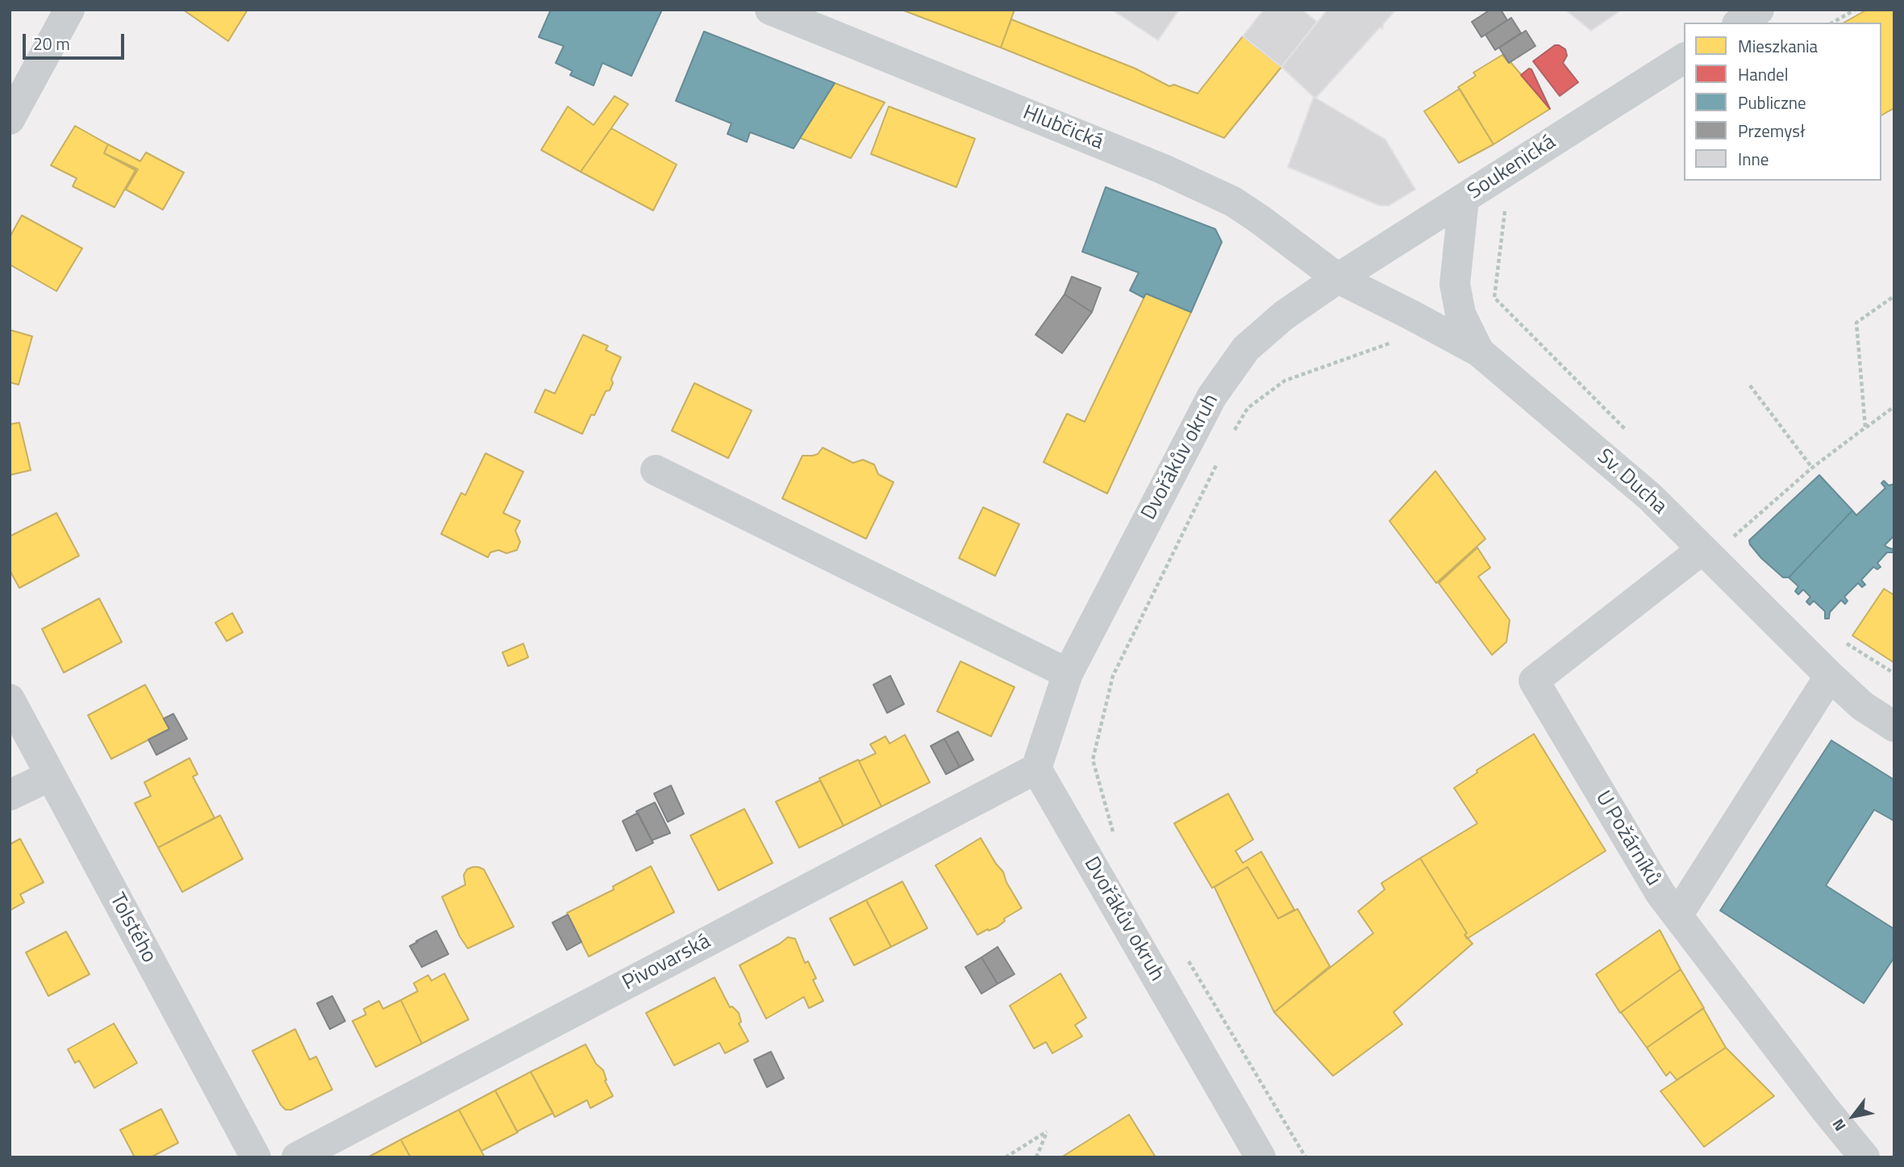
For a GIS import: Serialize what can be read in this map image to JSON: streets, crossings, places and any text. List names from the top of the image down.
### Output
{
  "streets": {
    "street": [
      "Hlubčická",
      "Soukenická",
      "Dvořákův okruh",
      "Sv. Ducha",
      "U Požárníků",
      "Tolstého",
      "Pivovarská"
    ]
  },
  "crossings": [
    ["Hlubčická", "Soukenická"],
    ["Hlubčická", "Dvořákův okruh"],
    ["Hlubčická", "Sv. Ducha"],
    ["Soukenická", "Dvořákův okruh"],
    ["Soukenická", "Sv. Ducha"],
    ["Dvořákův okruh", "Sv. Ducha"],
    ["Dvořákův okruh", "Pivovarská"],
    ["Sv. Ducha", "U Požárníků"]
  ],
  "legend": [
    "Mieszkania",
    "Handel",
    "Publiczne",
    "Przemysł",
    "Inne"
  ],
  "scale_bar": "20 m",
  "north": "bottom left"
}
